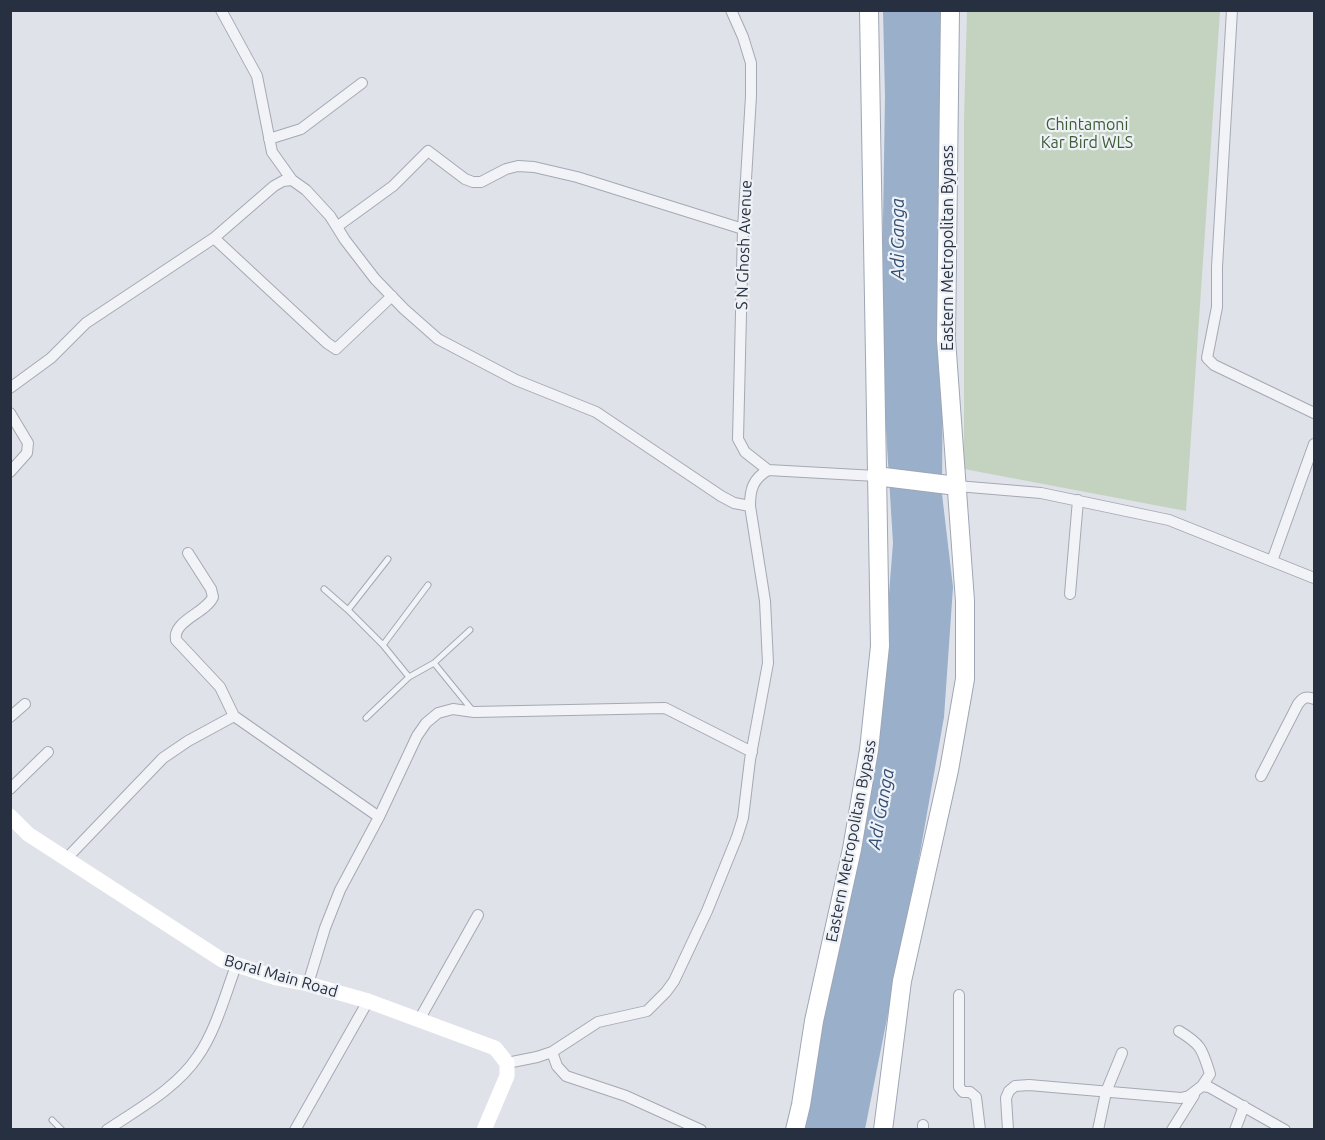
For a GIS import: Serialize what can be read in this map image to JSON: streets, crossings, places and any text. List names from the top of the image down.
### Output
{
  "streets": {
    "main road": ["Eastern Metropolitan Bypass", "Boral Main Road"],
    "street": ["S N Ghosh Avenue"]
  },
  "water": ["Adi Ganga"],
  "parks": ["Chintamoni Kar Bird WLS"]
}
